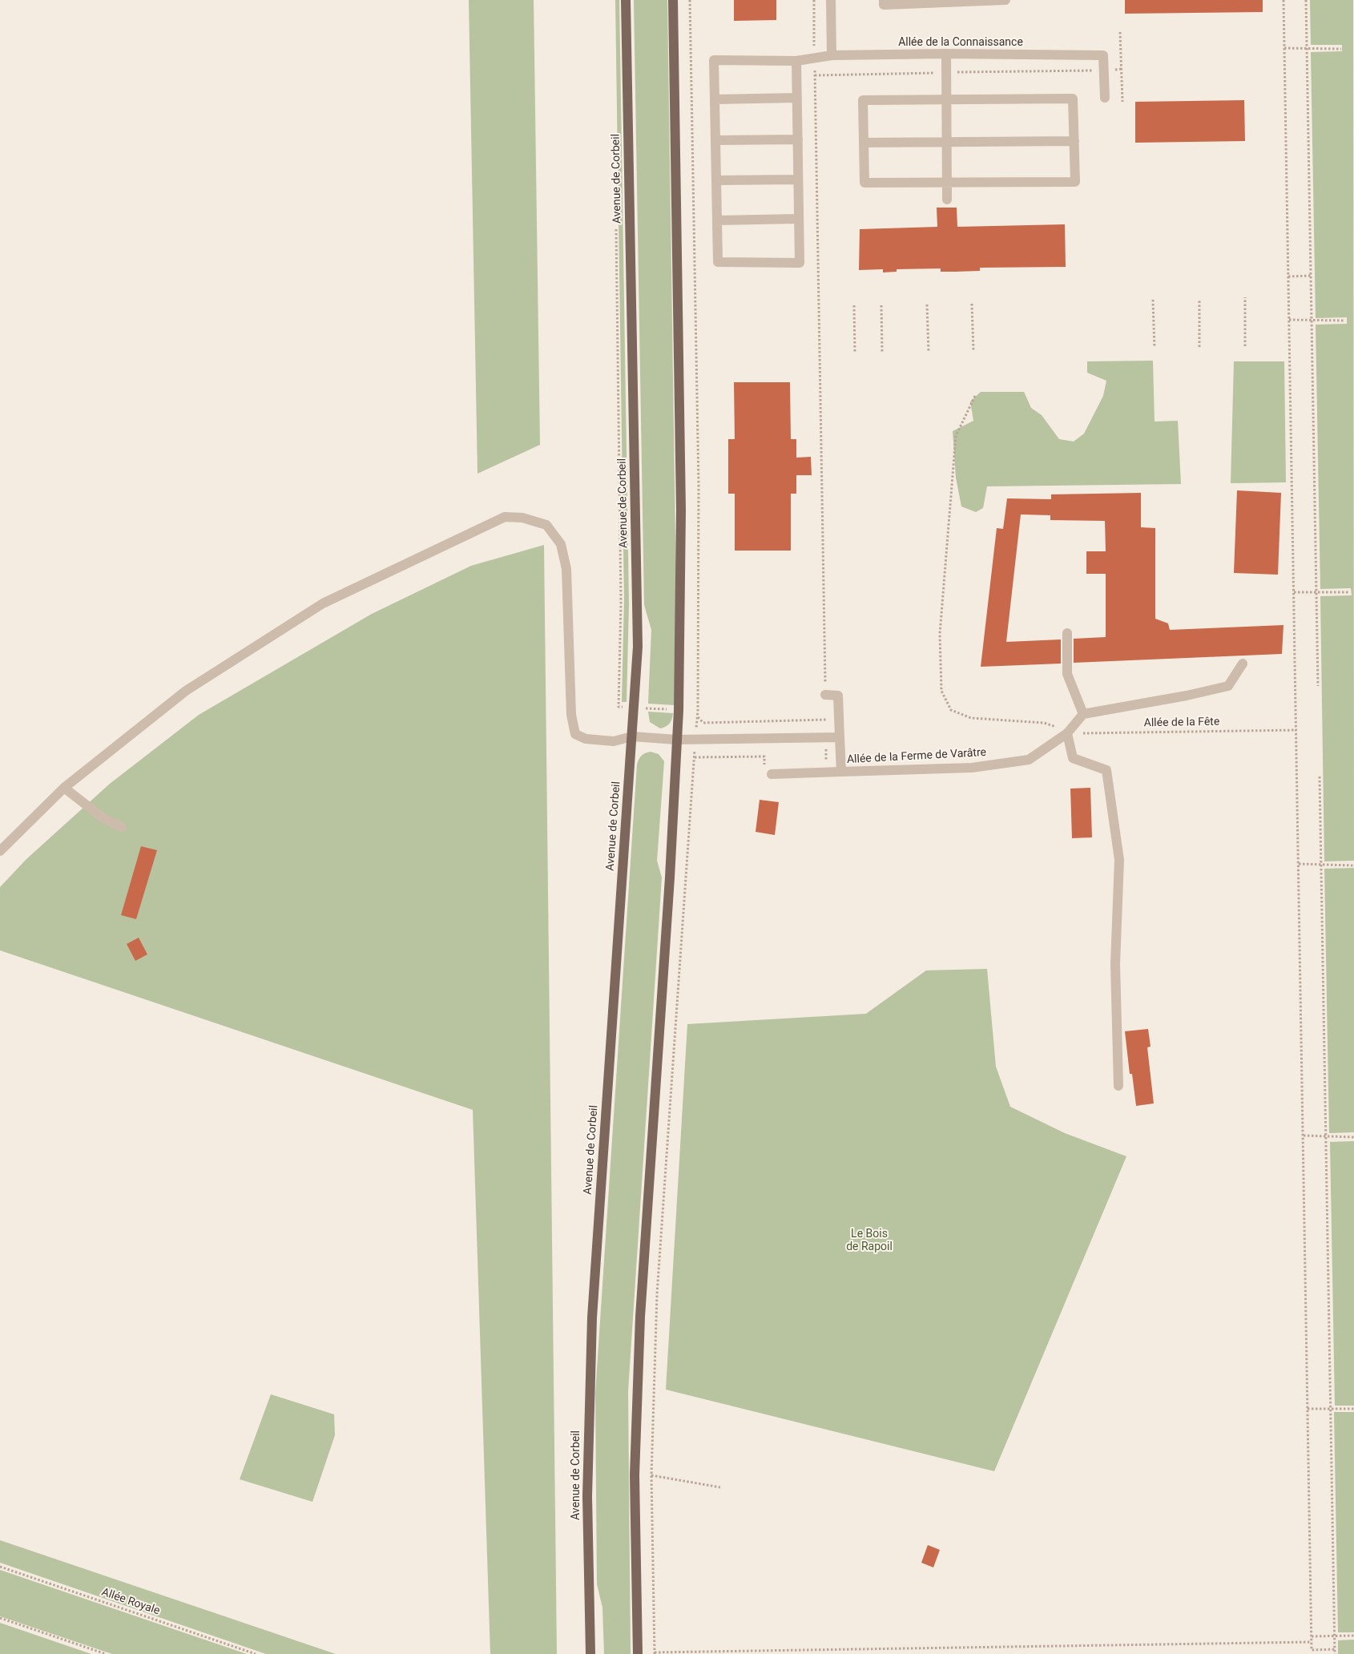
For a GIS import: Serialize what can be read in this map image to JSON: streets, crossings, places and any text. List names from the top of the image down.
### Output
{
  "streets": {
    "main road": ["Avenue de Corbeil"],
    "street": ["Allée de la Connaissance", "Allée de la Ferme de Varâtre"],
    "path": ["Allée de la Fête", "Allée Royale"]
  },
  "crossings": [
    ["Allée de la Fête", "Allée de la Ferme de Varâtre"]
  ],
  "parks": ["Le Bois de Rapoil"]
}
